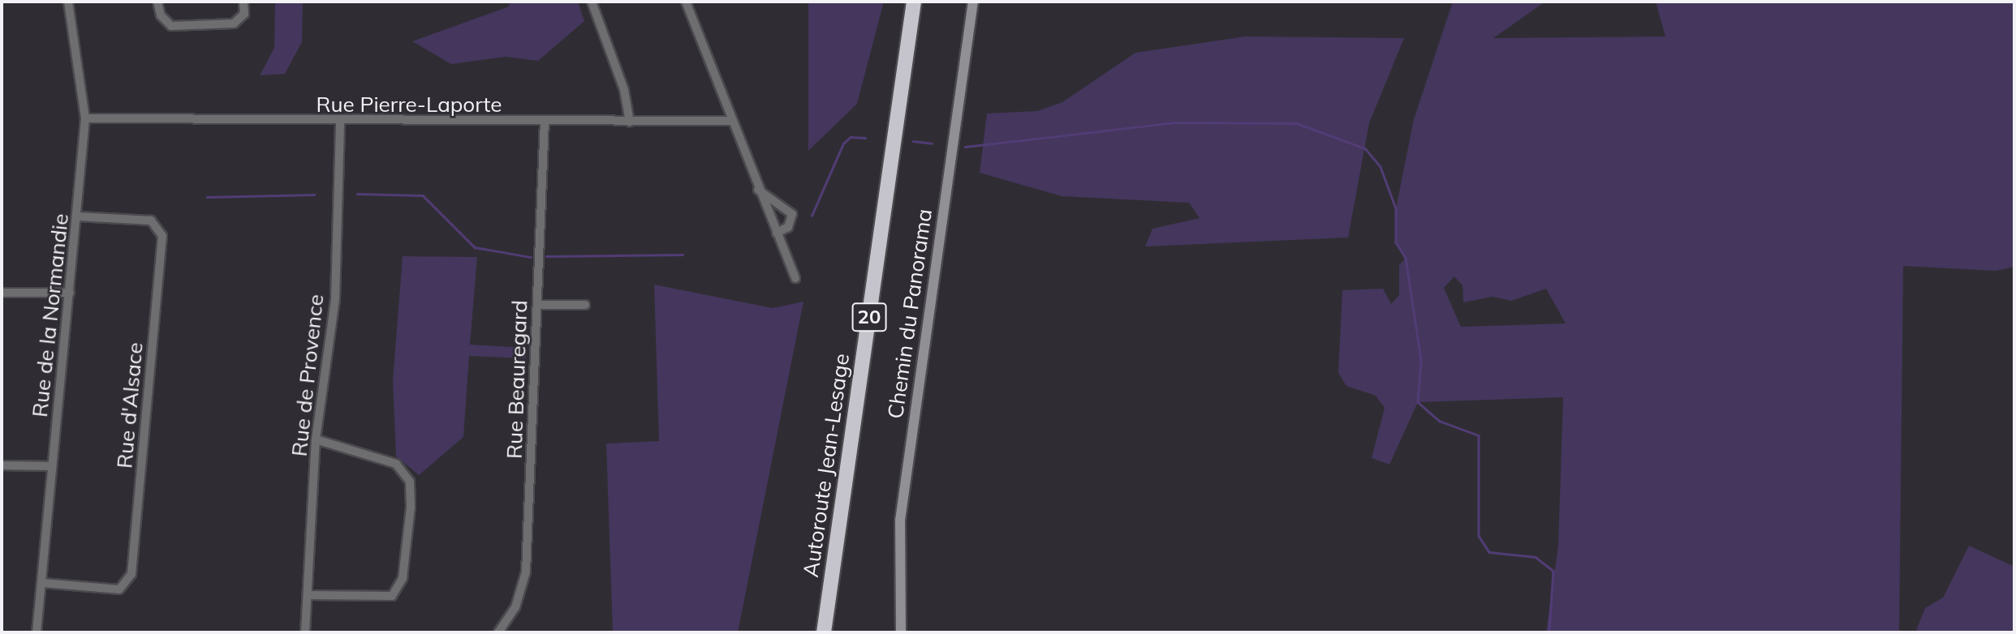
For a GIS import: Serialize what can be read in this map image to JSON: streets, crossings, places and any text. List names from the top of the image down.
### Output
{
  "streets": {
    "highway": ["20", "Autoroute Jean-Lesage"],
    "street": [
      "Rue Pierre-Laporte",
      "Chemin du Panorama",
      "Rue de la Normandie",
      "Rue de Provence",
      "Rue Beauregard",
      "Rue d'Alsace"
    ]
  },
  "crossings": [
    ["Rue Pierre-Laporte", "Rue de la Normandie"],
    ["Rue Pierre-Laporte", "Rue de Provence"],
    ["Rue Pierre-Laporte", "Rue Beauregard"],
    ["Rue de la Normandie", "Rue d'Alsace"]
  ]
}
